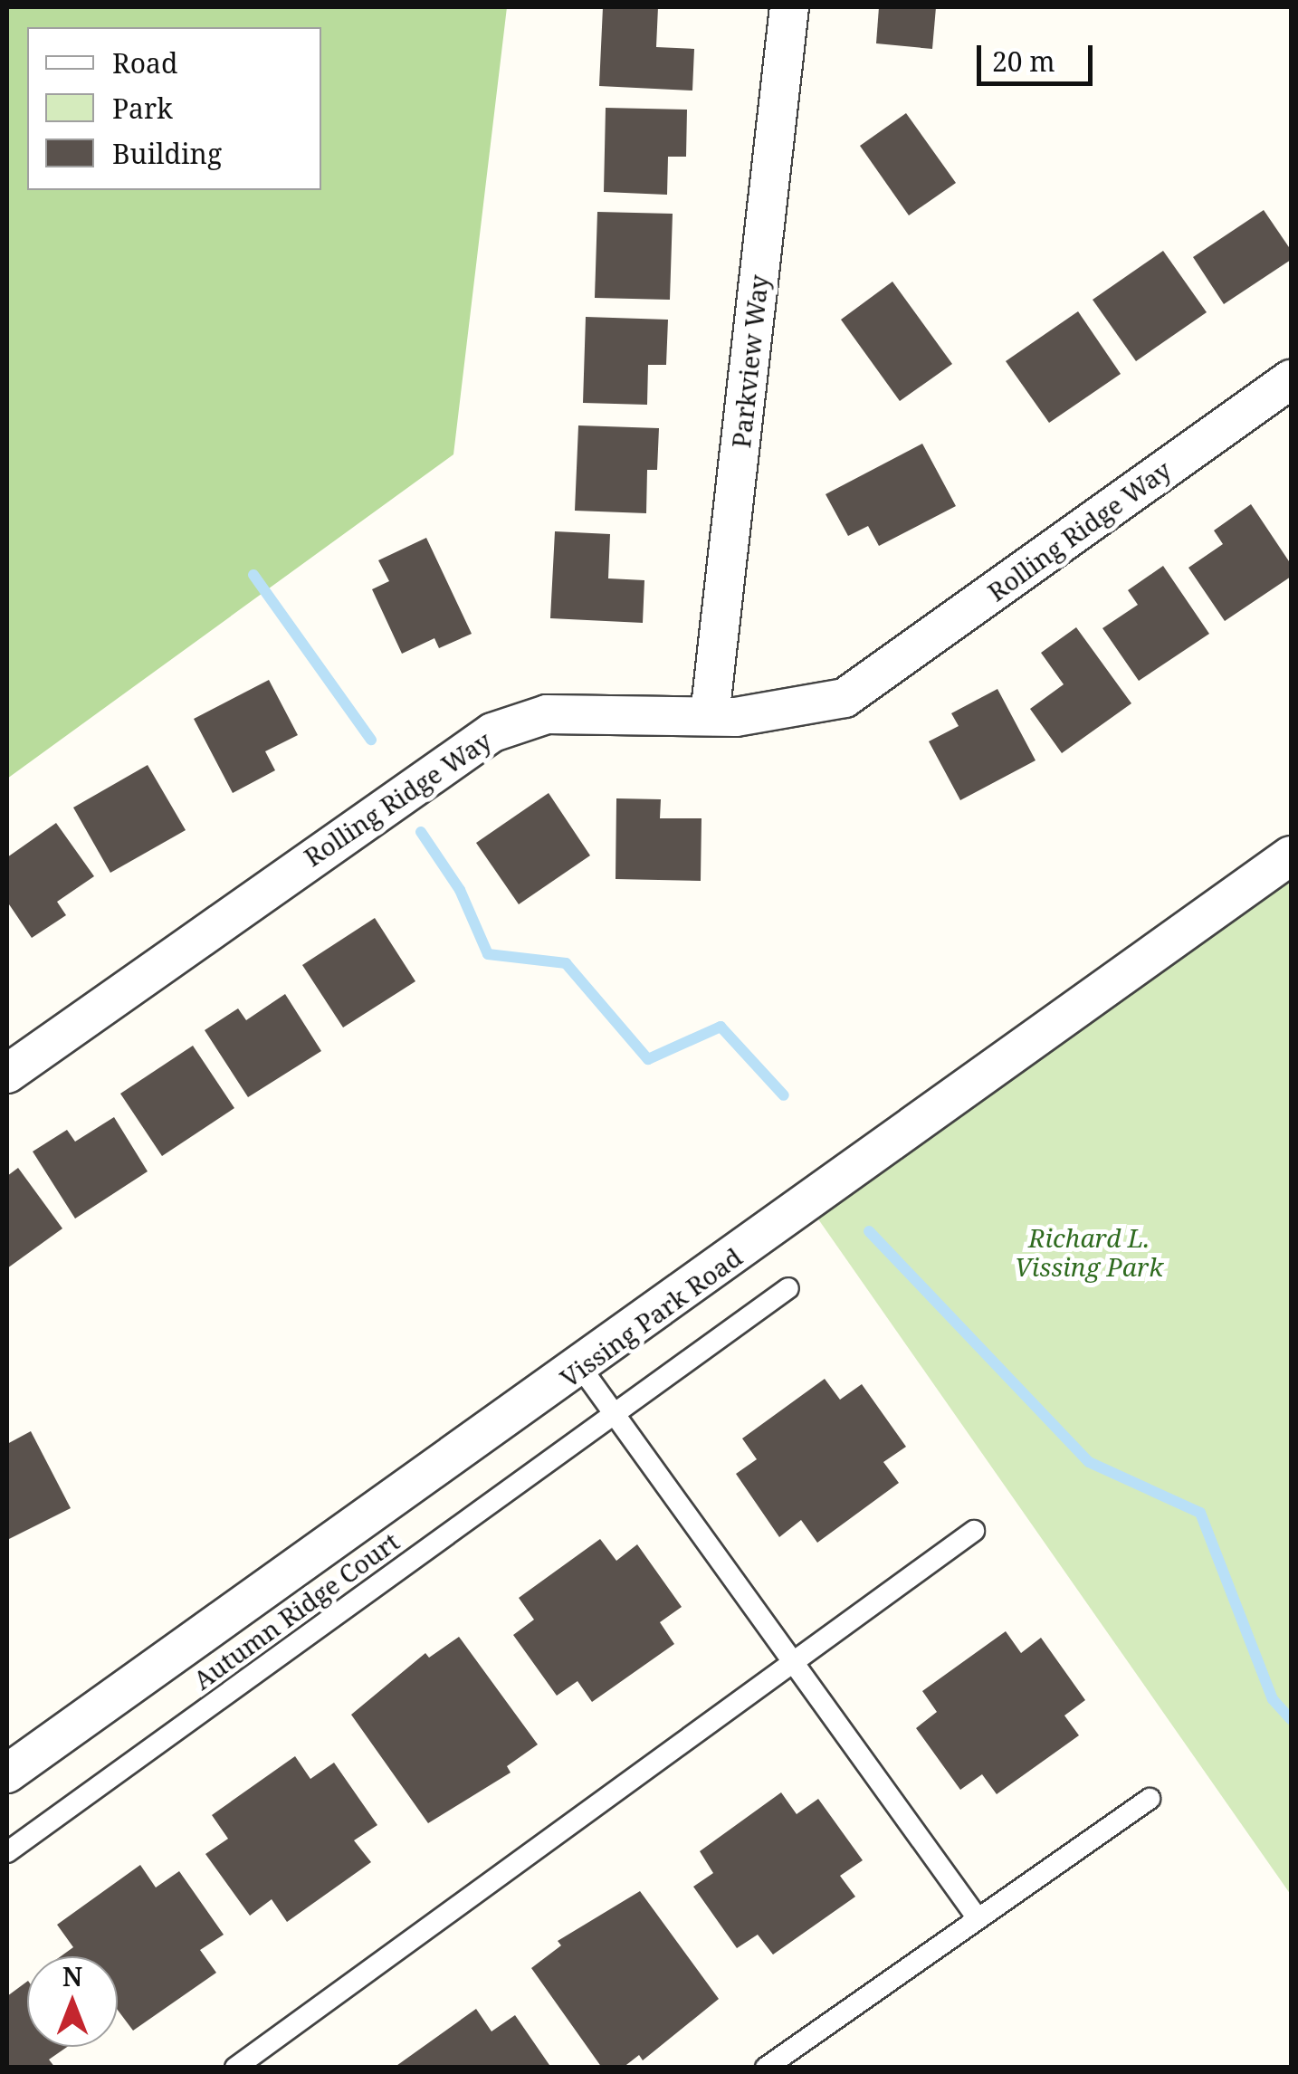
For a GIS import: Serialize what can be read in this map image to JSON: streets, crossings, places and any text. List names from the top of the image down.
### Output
{
  "streets": {
    "street": ["Parkview Way", "Rolling Ridge Way", "Vissing Park Road"],
    "lane": ["Autumn Ridge Court"]
  },
  "crossings": [
    ["Parkview Way", "Rolling Ridge Way"]
  ],
  "parks": ["Richard L. Vissing Park"],
  "legend": ["Road", "Park", "Building"],
  "scale_bar": "20 m",
  "north": "top"
}
